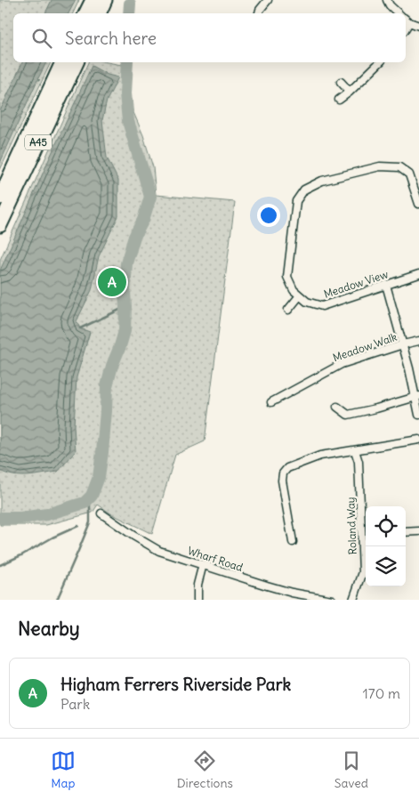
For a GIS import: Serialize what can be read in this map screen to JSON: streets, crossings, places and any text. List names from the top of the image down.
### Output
{
  "streets": {
    "highway": ["A45"],
    "street": [
      "Meadow View",
      "Meadow Walk",
      "Roland Way",
      "Wharf Road"
    ]
  },
  "page": {
    "search": "Search here",
    "pins": "A",
    "heading": "Nearby",
    "list": [
      {
        "mark": "A",
        "name": "Higham Ferrers Riverside Park",
        "note": "Park",
        "value": "170 m"
      }
    ],
    "nav": ["Map", "Directions", "Saved"]
  }
}
